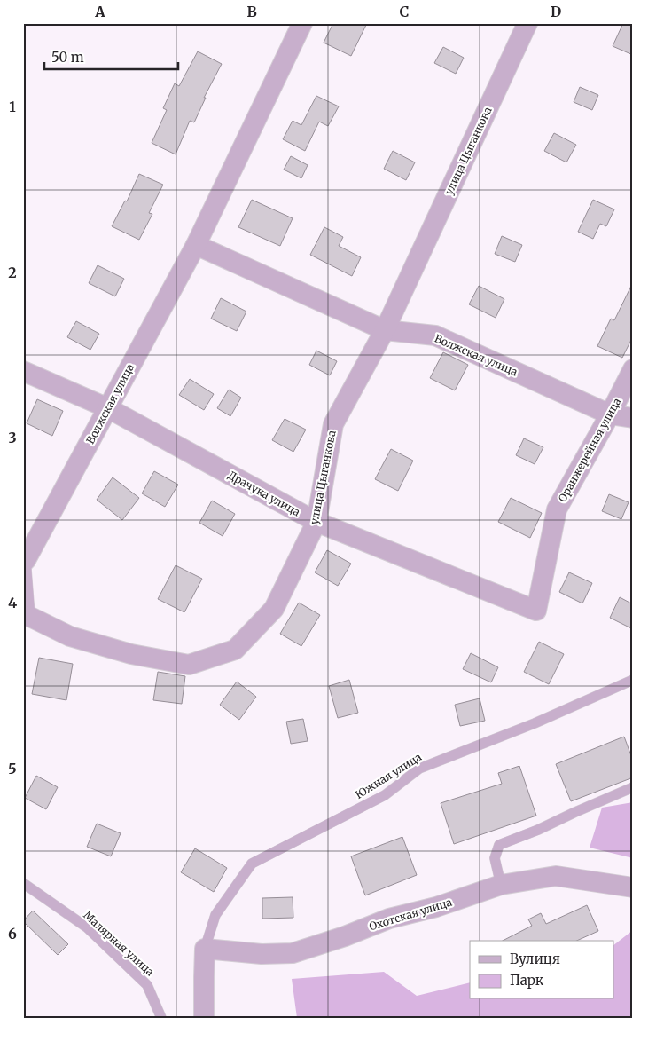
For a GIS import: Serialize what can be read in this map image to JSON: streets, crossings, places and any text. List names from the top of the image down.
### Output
{
  "streets": {
    "street": [
      "улица Цыганкова",
      "Волжская улица",
      "Оранжерейная улица",
      "Драчука улица",
      "Охотская улица"
    ],
    "lane": ["Южная улица", "Малярная улица"]
  },
  "crossings": [
    ["улица Цыганкова", "Волжская улица"],
    ["улица Цыганкова", "Драчука улица"],
    ["Волжская улица", "Оранжерейная улица"],
    ["Волжская улица", "Драчука улица"],
    ["Оранжерейная улица", "Драчука улица"],
    ["Южная улица", "Охотская улица"]
  ],
  "legend": ["Вулиця", "Парк"],
  "scale_bar": "50 m",
  "grid": {
    "columns": [
      "A",
      "B",
      "C",
      "D"
    ],
    "rows": [
      "1",
      "2",
      "3",
      "4",
      "5",
      "6"
    ]
  }
}
